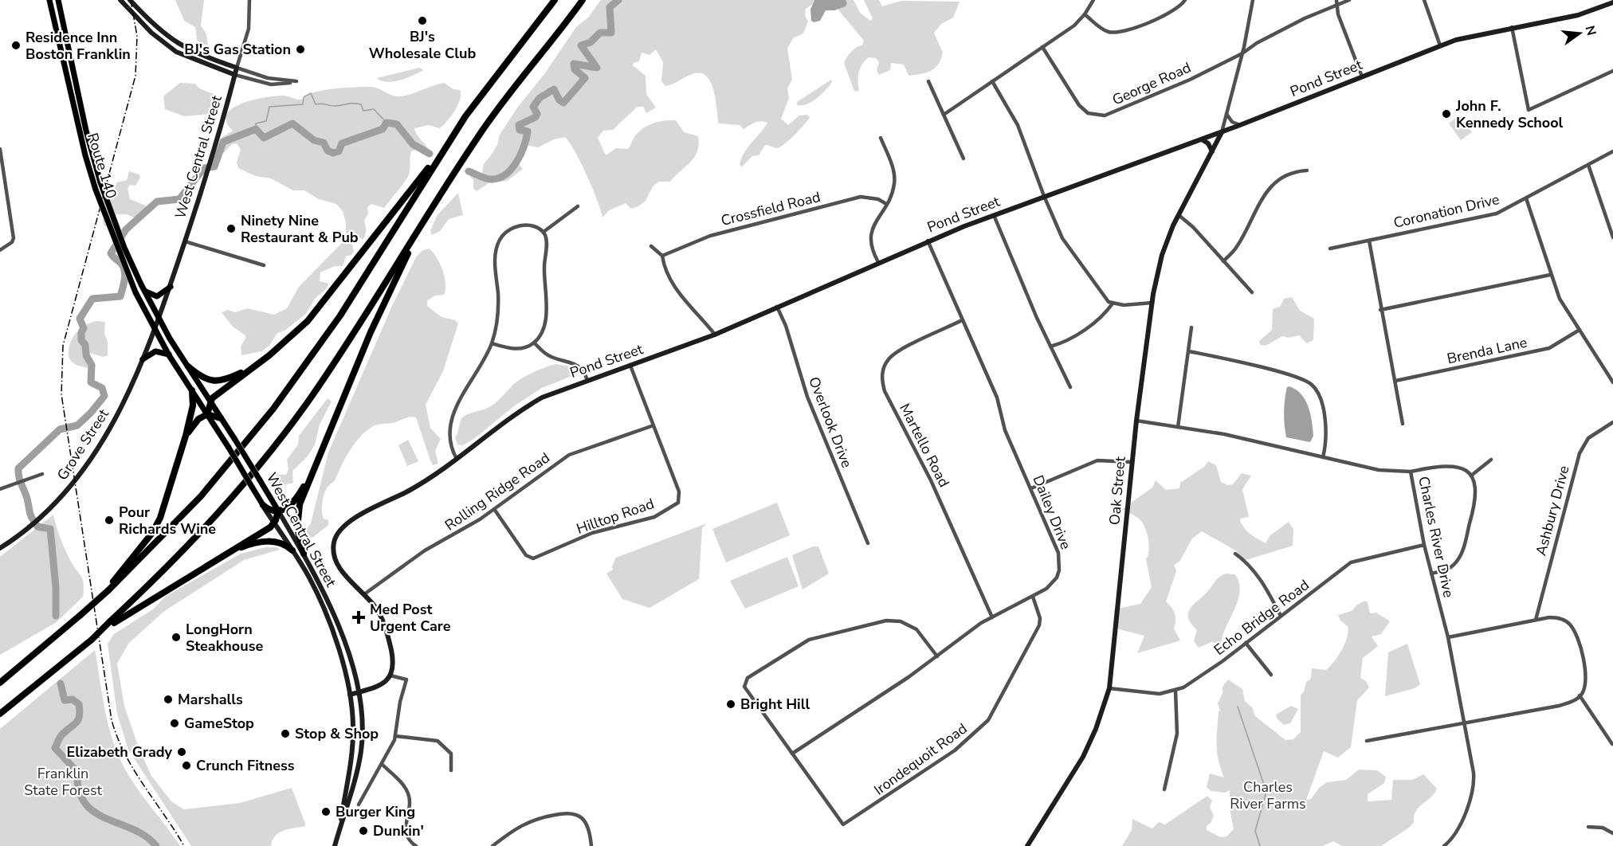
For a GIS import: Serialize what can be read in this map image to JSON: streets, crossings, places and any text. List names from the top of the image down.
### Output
{
  "streets": {
    "main road": [
      "Pond Street",
      "West Central Street",
      "Route 140",
      "Grove Street",
      "Oak Street"
    ],
    "street": [
      "George Road",
      "Crossfield Road",
      "Coronation Drive",
      "Brenda Lane",
      "Overlook Drive",
      "Martello Road",
      "Rolling Ridge Road",
      "Ashbury Drive",
      "Dailey Drive",
      "Hilltop Road",
      "Charles River Drive",
      "Echo Bridge Road",
      "Irondequoit Road"
    ]
  },
  "crossings": [
    ["Pond Street", "Overlook Drive"],
    ["Pond Street", "Oak Street"],
    ["Pond Street", "Rolling Ridge Road"],
    ["Pond Street", "Dailey Drive"],
    ["Pond Street", "Hilltop Road"],
    ["West Central Street", "Route 140"],
    ["West Central Street", "Grove Street"],
    ["Route 140", "Grove Street"],
    ["Martello Road", "Dailey Drive"],
    ["Oak Street", "Charles River Drive"],
    ["Oak Street", "Echo Bridge Road"],
    ["Rolling Ridge Road", "Hilltop Road"],
    ["Dailey Drive", "Irondequoit Road"],
    ["Charles River Drive", "Echo Bridge Road"]
  ],
  "parks": ["Franklin State Forest", "Charles River Farms"],
  "places": {
    "other": [
      "BJ's Wholesale Club",
      "Residence Inn Boston Franklin",
      "BJ's Gas Station",
      "John F. Kennedy School",
      "Ninety Nine Restaurant & Pub",
      "Pour Richards Wine",
      "LongHorn Steakhouse",
      "Marshalls",
      "Bright Hill",
      "GameStop",
      "Stop & Shop",
      "Elizabeth Grady",
      "Crunch Fitness",
      "Burger King",
      "Dunkin'"
    ],
    "health": ["Med Post Urgent Care"]
  },
  "north": "right"
}
